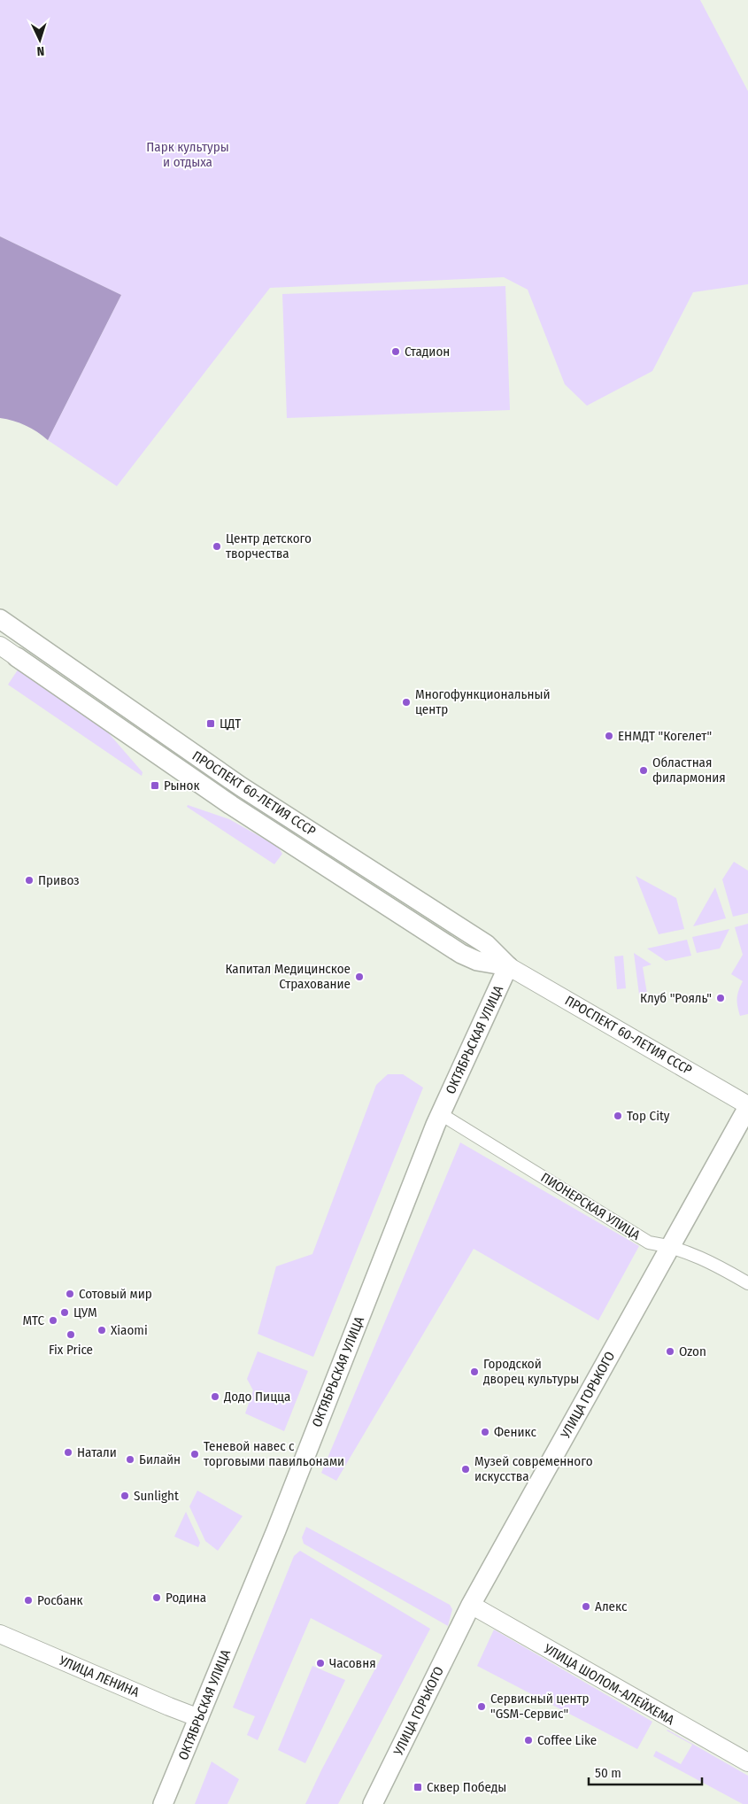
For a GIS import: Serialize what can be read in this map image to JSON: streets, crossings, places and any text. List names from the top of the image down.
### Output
{
  "streets": {
    "main road": [
      "ПРОСПЕКТ 60-ЛЕТИЯ СССР",
      "ОКТЯБРЬСКАЯ УЛИЦА",
      "УЛИЦА ГОРЬКОГО",
      "УЛИЦА ЛЕНИНА",
      "УЛИЦА ШОЛОМ-АЛЕЙХЕМА"
    ],
    "street": ["ПИОНЕРСКАЯ УЛИЦА"]
  },
  "crossings": [
    ["ПРОСПЕКТ 60-ЛЕТИЯ СССР", "ОКТЯБРЬСКАЯ УЛИЦА"],
    ["ПРОСПЕКТ 60-ЛЕТИЯ СССР", "УЛИЦА ГОРЬКОГО"],
    ["ОКТЯБРЬСКАЯ УЛИЦА", "ПИОНЕРСКАЯ УЛИЦА"],
    ["ОКТЯБРЬСКАЯ УЛИЦА", "УЛИЦА ЛЕНИНА"],
    ["ПИОНЕРСКАЯ УЛИЦА", "УЛИЦА ГОРЬКОГО"],
    ["УЛИЦА ГОРЬКОГО", "УЛИЦА ШОЛОМ-АЛЕЙХЕМА"]
  ],
  "parks": ["Парк культуры и отдыха"],
  "places": {
    "other": [
      "Стадион",
      "Центр детского творчества",
      "Многофункциональный центр",
      "ЕНМДТ \"Когелет\"",
      "Областная филармония",
      "Привоз",
      "Капитал Медицинское Страхование",
      "Клуб \"Рояль\"",
      "Top City",
      "Сотовый мир",
      "ЦУМ",
      "МТС",
      "Xiaomi",
      "Fix Price",
      "Ozon",
      "Городской дворец культуры",
      "Додо Пицца",
      "Феникс",
      "Натали",
      "Теневой навес с торговыми павильонами",
      "Билайн",
      "Музей современного искусства",
      "Sunlight",
      "Родина",
      "Росбанк",
      "Алекс",
      "Часовня",
      "Сервисный центр \"GSM-Сервис\"",
      "Coffee Like"
    ],
    "transit": ["ЦДТ", "Рынок", "Сквер Победы"]
  },
  "scale_bar": "50 m",
  "north": "bottom"
}
